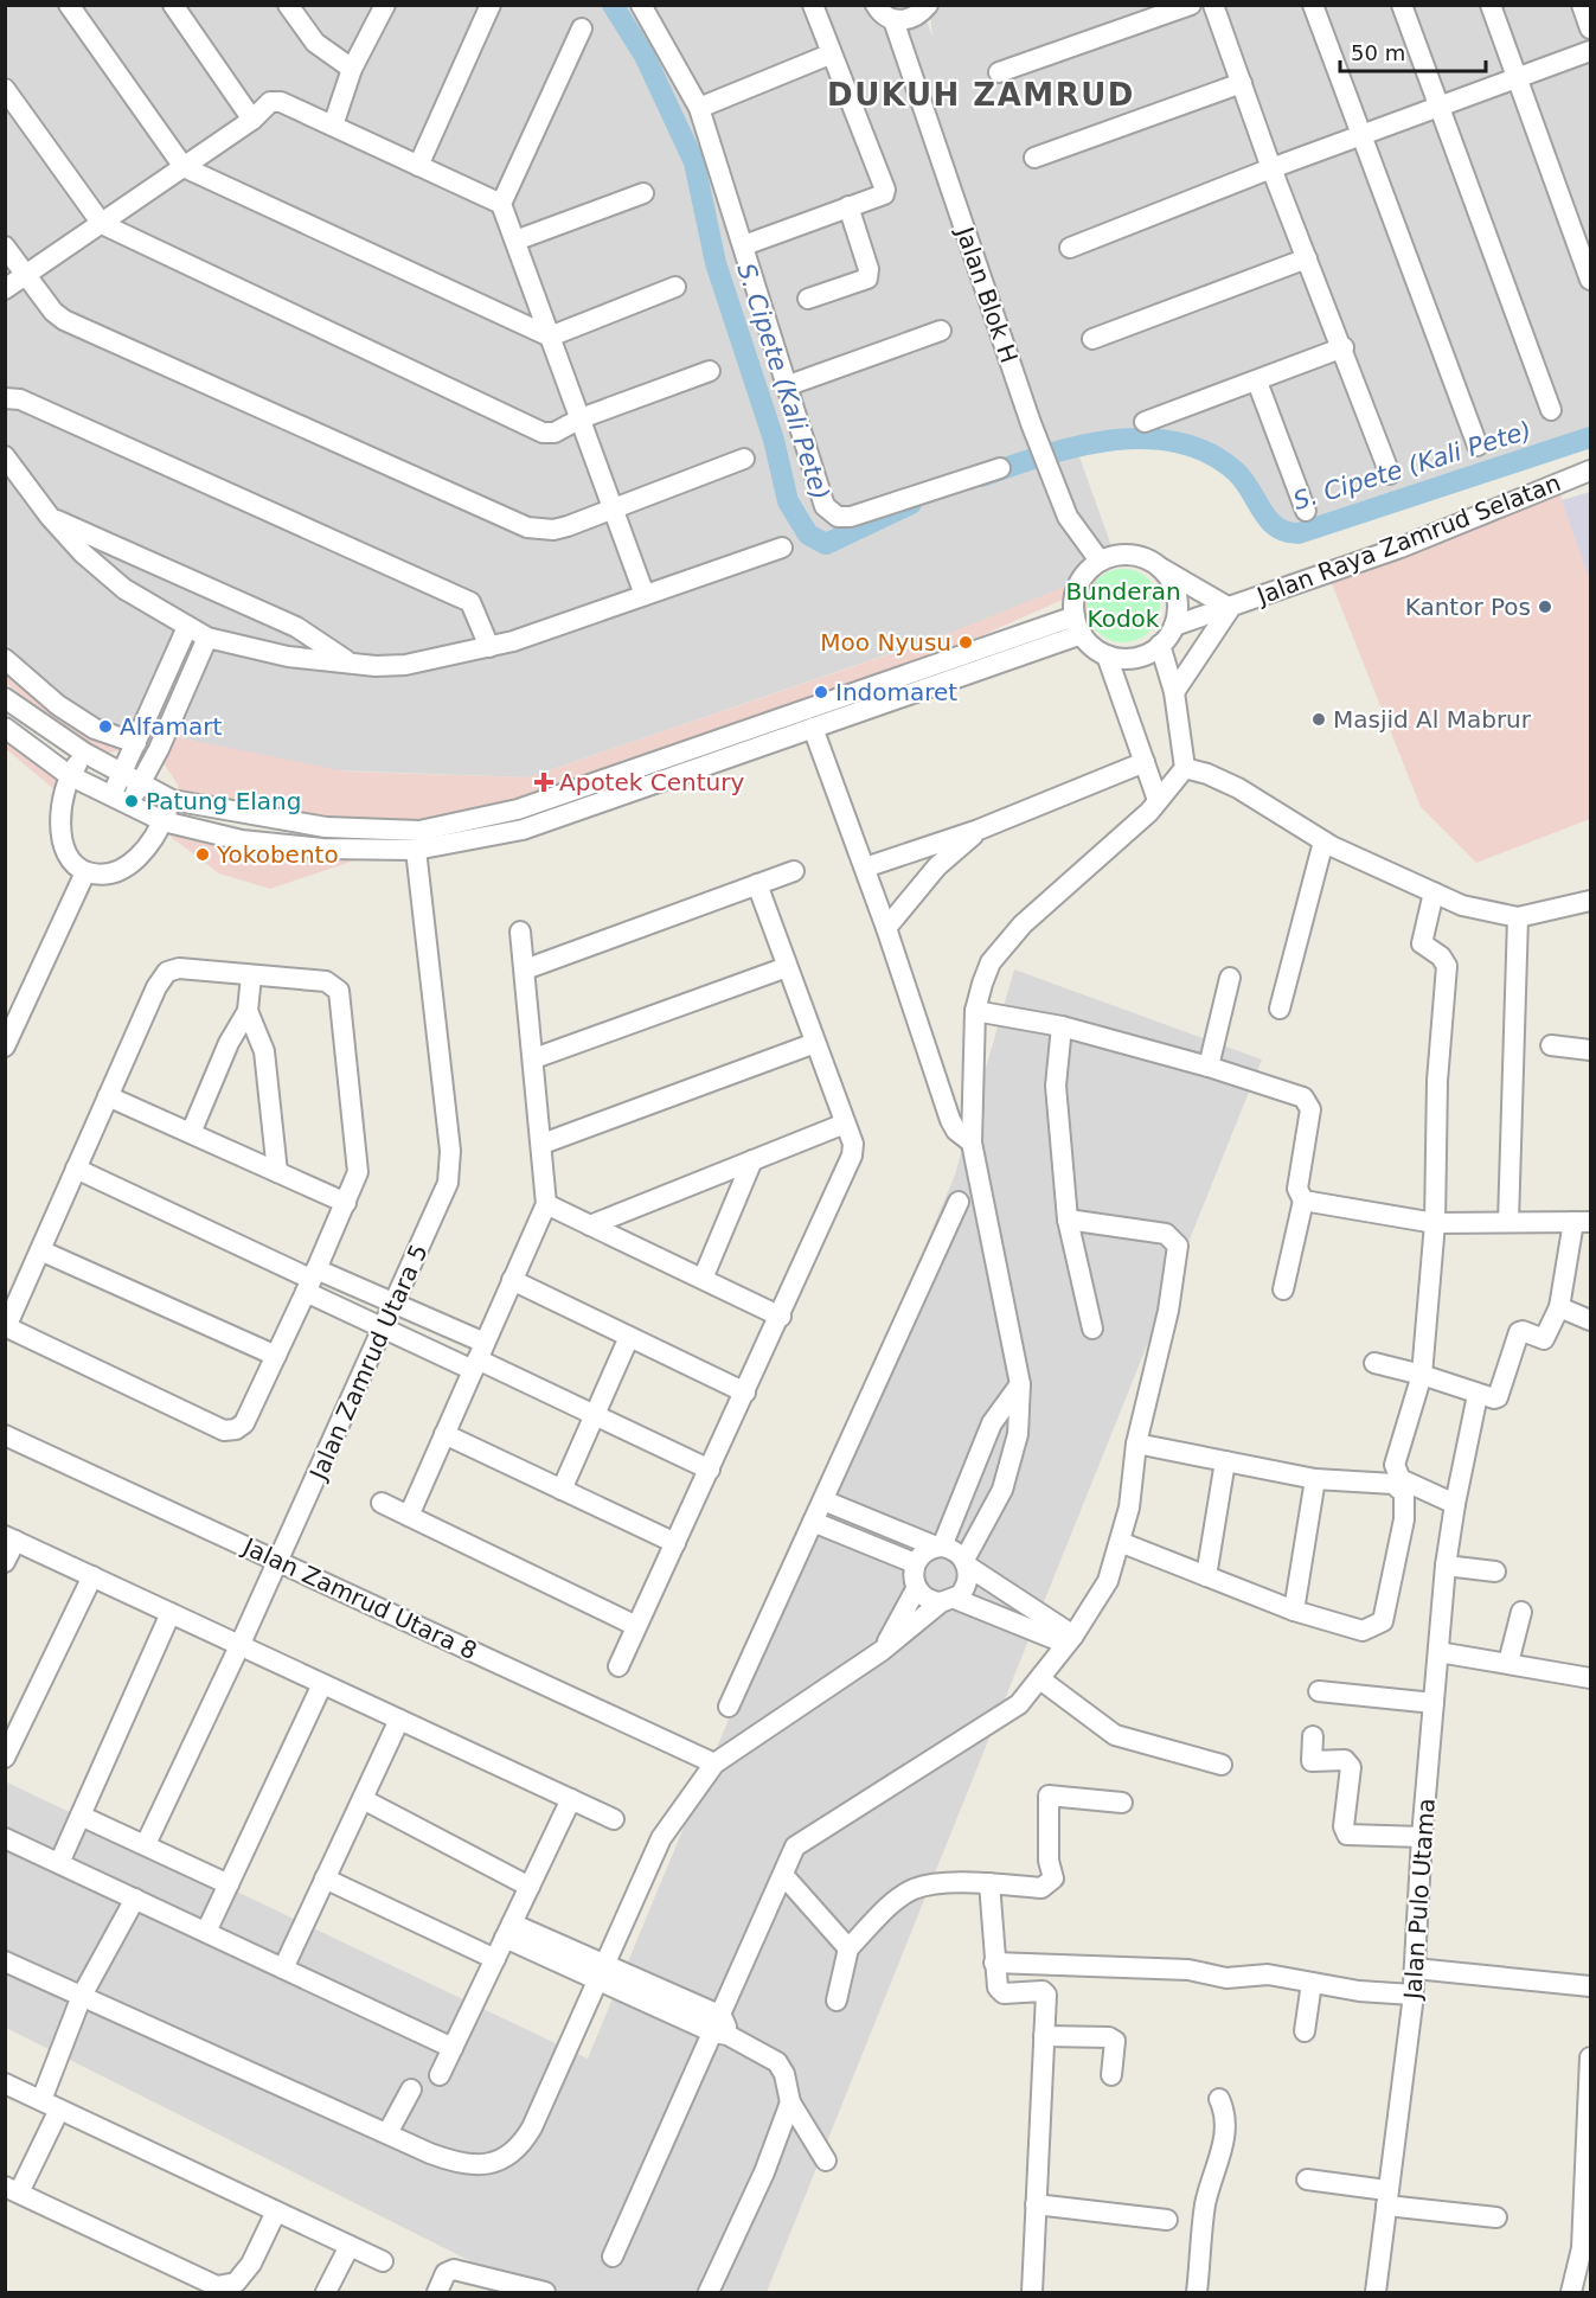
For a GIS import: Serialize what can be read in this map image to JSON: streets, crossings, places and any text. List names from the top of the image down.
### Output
{
  "streets": {
    "street": [
      "Jalan Blok H",
      "Jalan Raya Zamrud Selatan",
      "Jalan Zamrud Utara 5",
      "Jalan Zamrud Utara 8",
      "Jalan Pulo Utama"
    ]
  },
  "crossings": [
    ["Jalan Blok H", "Jalan Raya Zamrud Selatan"],
    ["Jalan Zamrud Utara 5", "Jalan Zamrud Utara 8"]
  ],
  "districts": ["DUKUH ZAMRUD"],
  "water": ["S. Cipete (Kali Pete)"],
  "parks": ["Bunderan Kodok"],
  "places": {
    "other": [
      "Kantor Pos",
      "Moo Nyusu",
      "Indomaret",
      "Masjid Al Mabrur",
      "Alfamart",
      "Patung Elang",
      "Yokobento"
    ],
    "health": ["Apotek Century"]
  },
  "scale_bar": "50 m"
}
